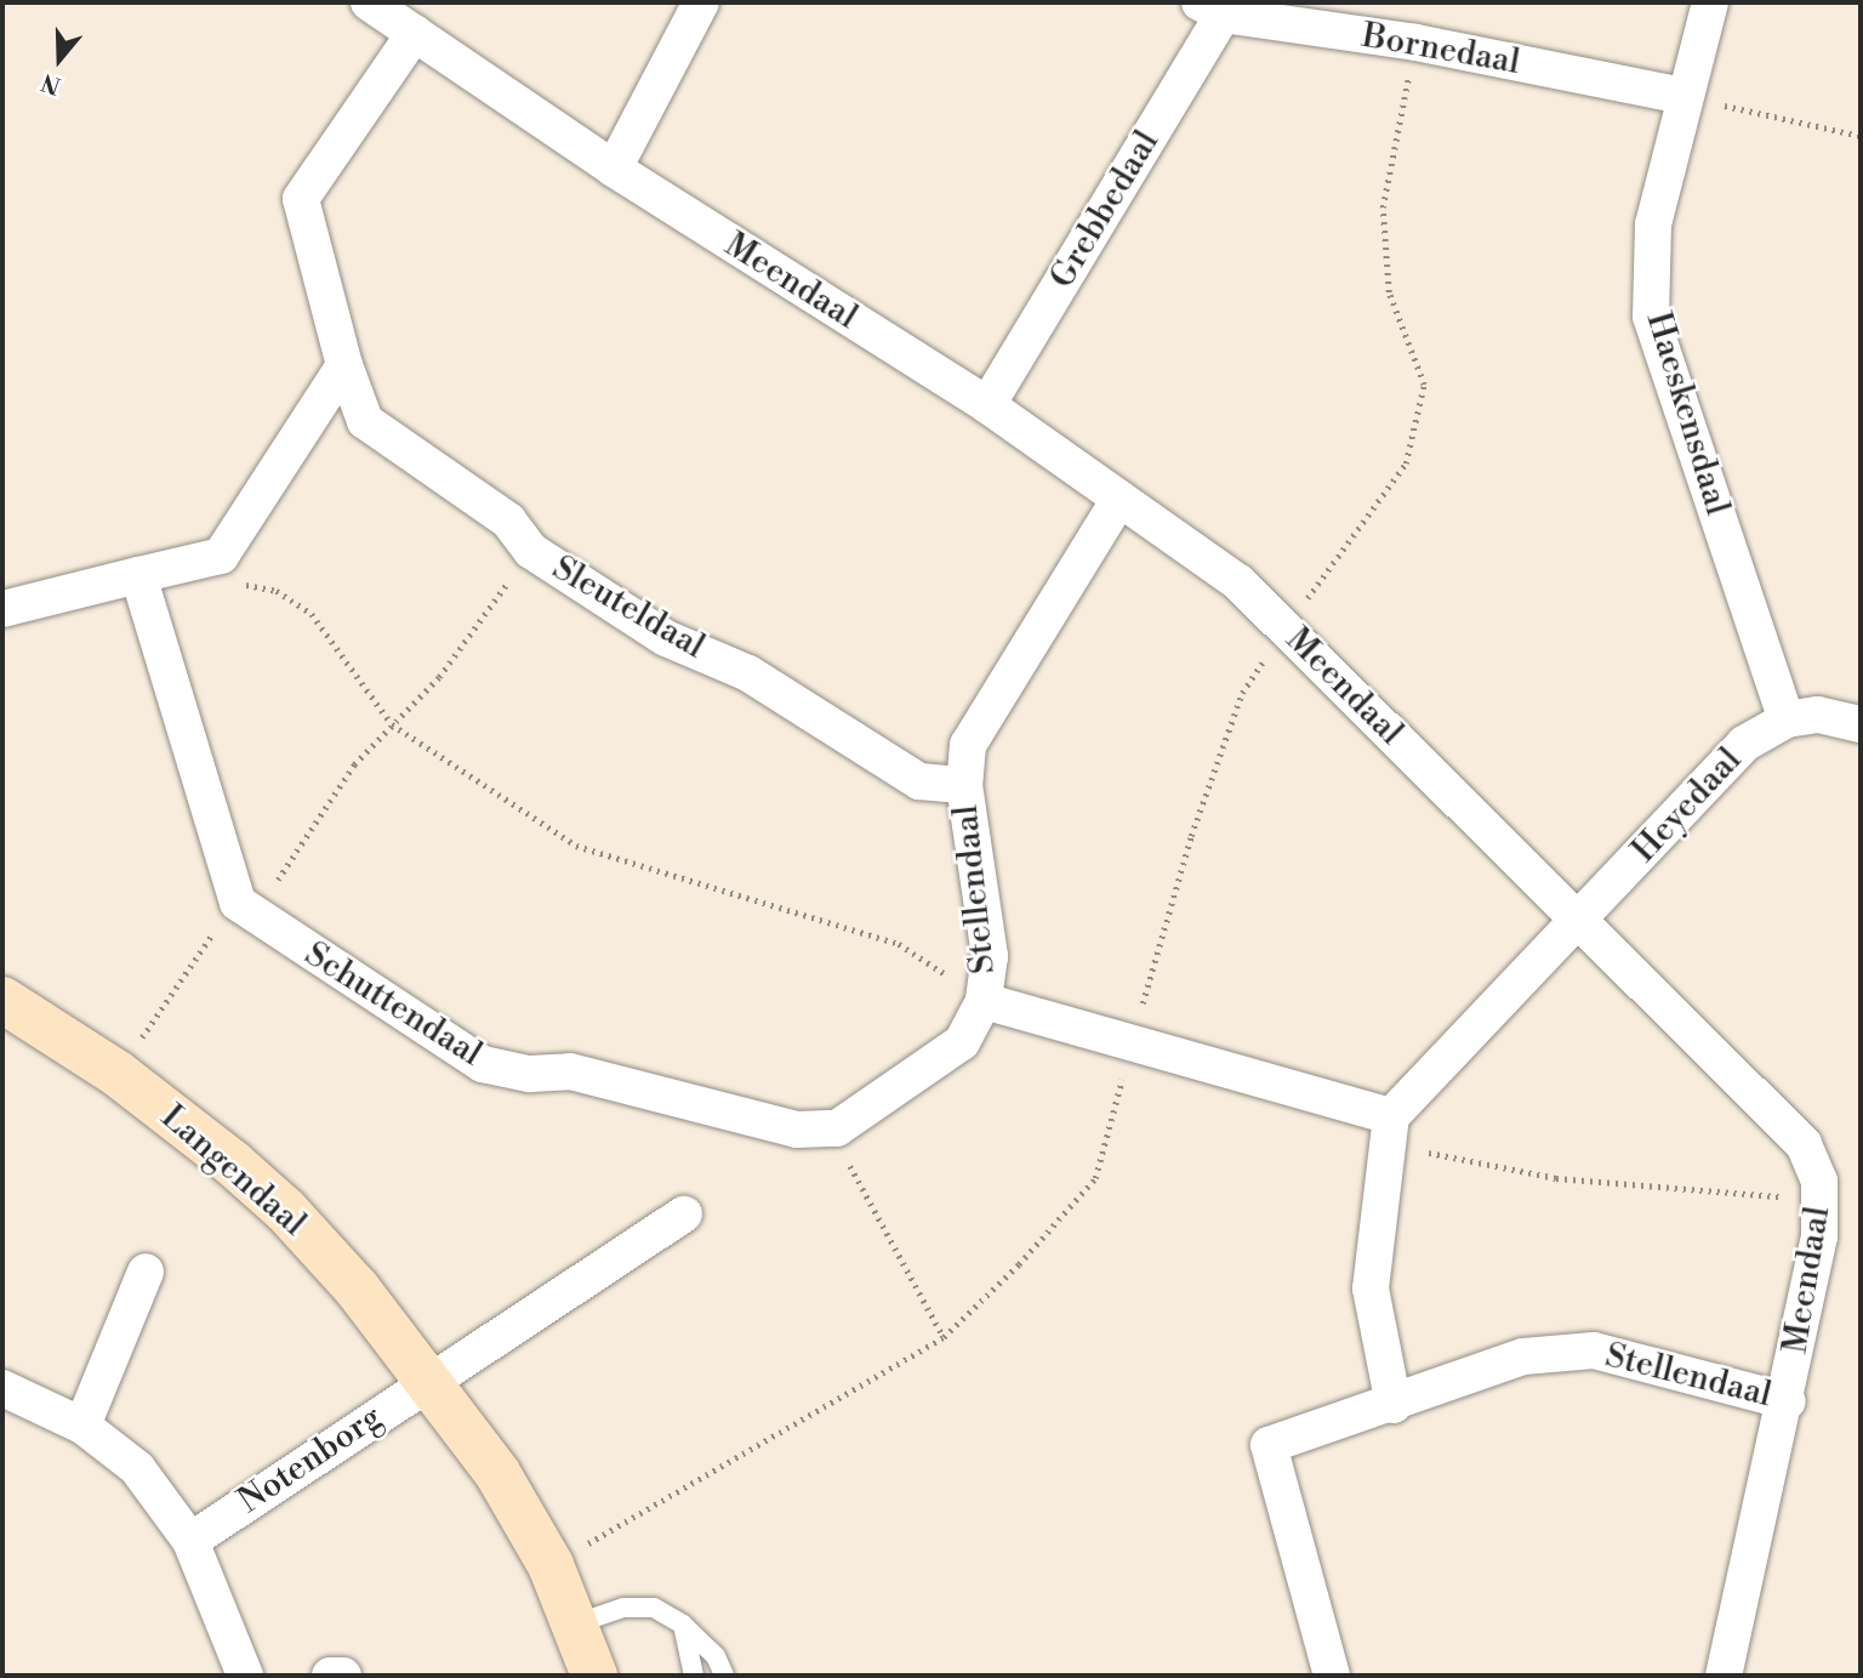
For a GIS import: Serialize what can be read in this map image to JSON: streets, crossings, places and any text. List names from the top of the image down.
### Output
{
  "streets": {
    "street": [
      "Bornedaal",
      "Grebbedaal",
      "Meendaal",
      "Haeskensdaal",
      "Sleuteldaal",
      "Heyedaal",
      "Stellendaal",
      "Schuttendaal",
      "Langendaal",
      "Notenborg"
    ]
  },
  "crossings": [
    ["Bornedaal", "Grebbedaal"],
    ["Bornedaal", "Haeskensdaal"],
    ["Grebbedaal", "Meendaal"],
    ["Meendaal", "Sleuteldaal"],
    ["Meendaal", "Heyedaal"],
    ["Meendaal", "Stellendaal"],
    ["Haeskensdaal", "Heyedaal"],
    ["Sleuteldaal", "Stellendaal"],
    ["Langendaal", "Notenborg"]
  ],
  "north": "bottom"
}
